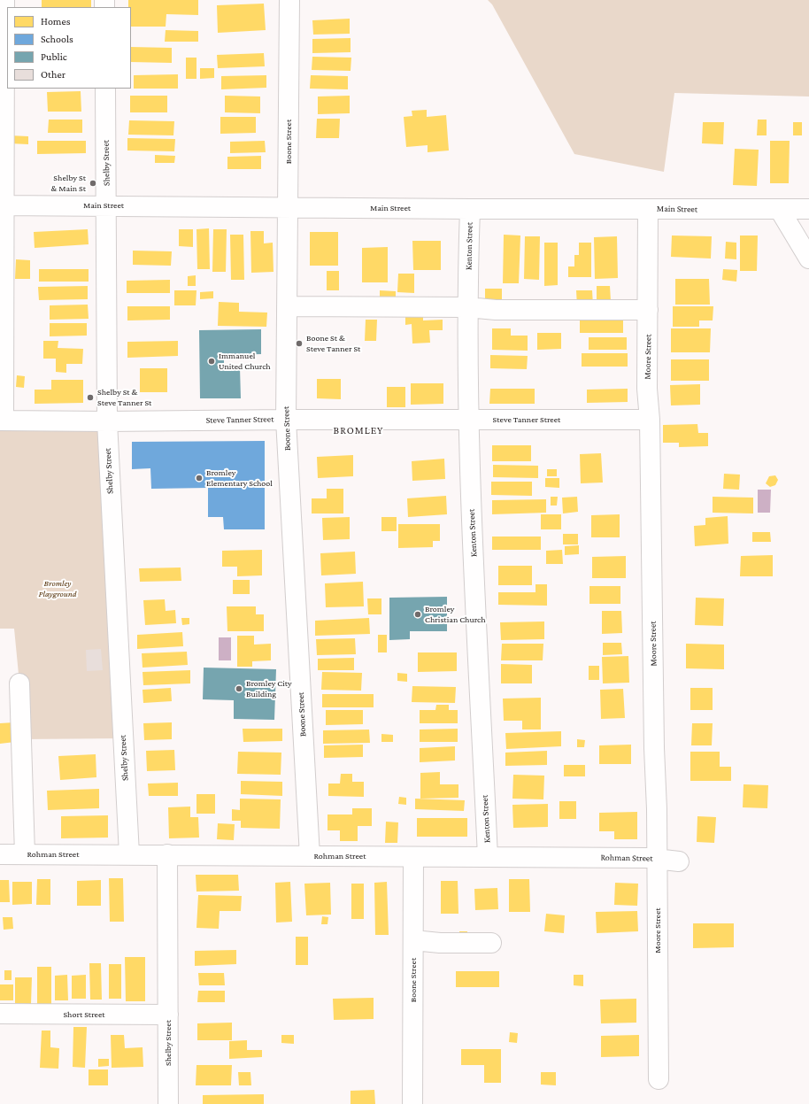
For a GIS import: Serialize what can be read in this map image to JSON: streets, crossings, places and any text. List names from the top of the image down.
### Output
{
  "streets": {
    "street": [
      "Boone Street",
      "Shelby Street",
      "Main Street",
      "Kenton Street",
      "Moore Street",
      "Steve Tanner Street",
      "Rohman Street",
      "Short Street"
    ]
  },
  "crossings": [
    ["Boone Street", "Main Street"],
    ["Boone Street", "Steve Tanner Street"],
    ["Boone Street", "Rohman Street"],
    ["Shelby Street", "Main Street"],
    ["Shelby Street", "Steve Tanner Street"],
    ["Shelby Street", "Rohman Street"],
    ["Shelby Street", "Short Street"],
    ["Main Street", "Kenton Street"],
    ["Main Street", "Moore Street"],
    ["Kenton Street", "Steve Tanner Street"],
    ["Kenton Street", "Rohman Street"],
    ["Moore Street", "Steve Tanner Street"],
    ["Moore Street", "Rohman Street"]
  ],
  "districts": ["BROMLEY"],
  "parks": ["Bromley Playground"],
  "places": [
    "Shelby St & Main St",
    "Boone St & Steve Tanner St",
    "Immanuel United Church",
    "Shelby St & Steve Tanner St",
    "Bromley Elementary School",
    "Bromley Christian Church",
    "Bromley City Building"
  ],
  "legend": [
    "Homes",
    "Schools",
    "Public",
    "Other"
  ]
}
